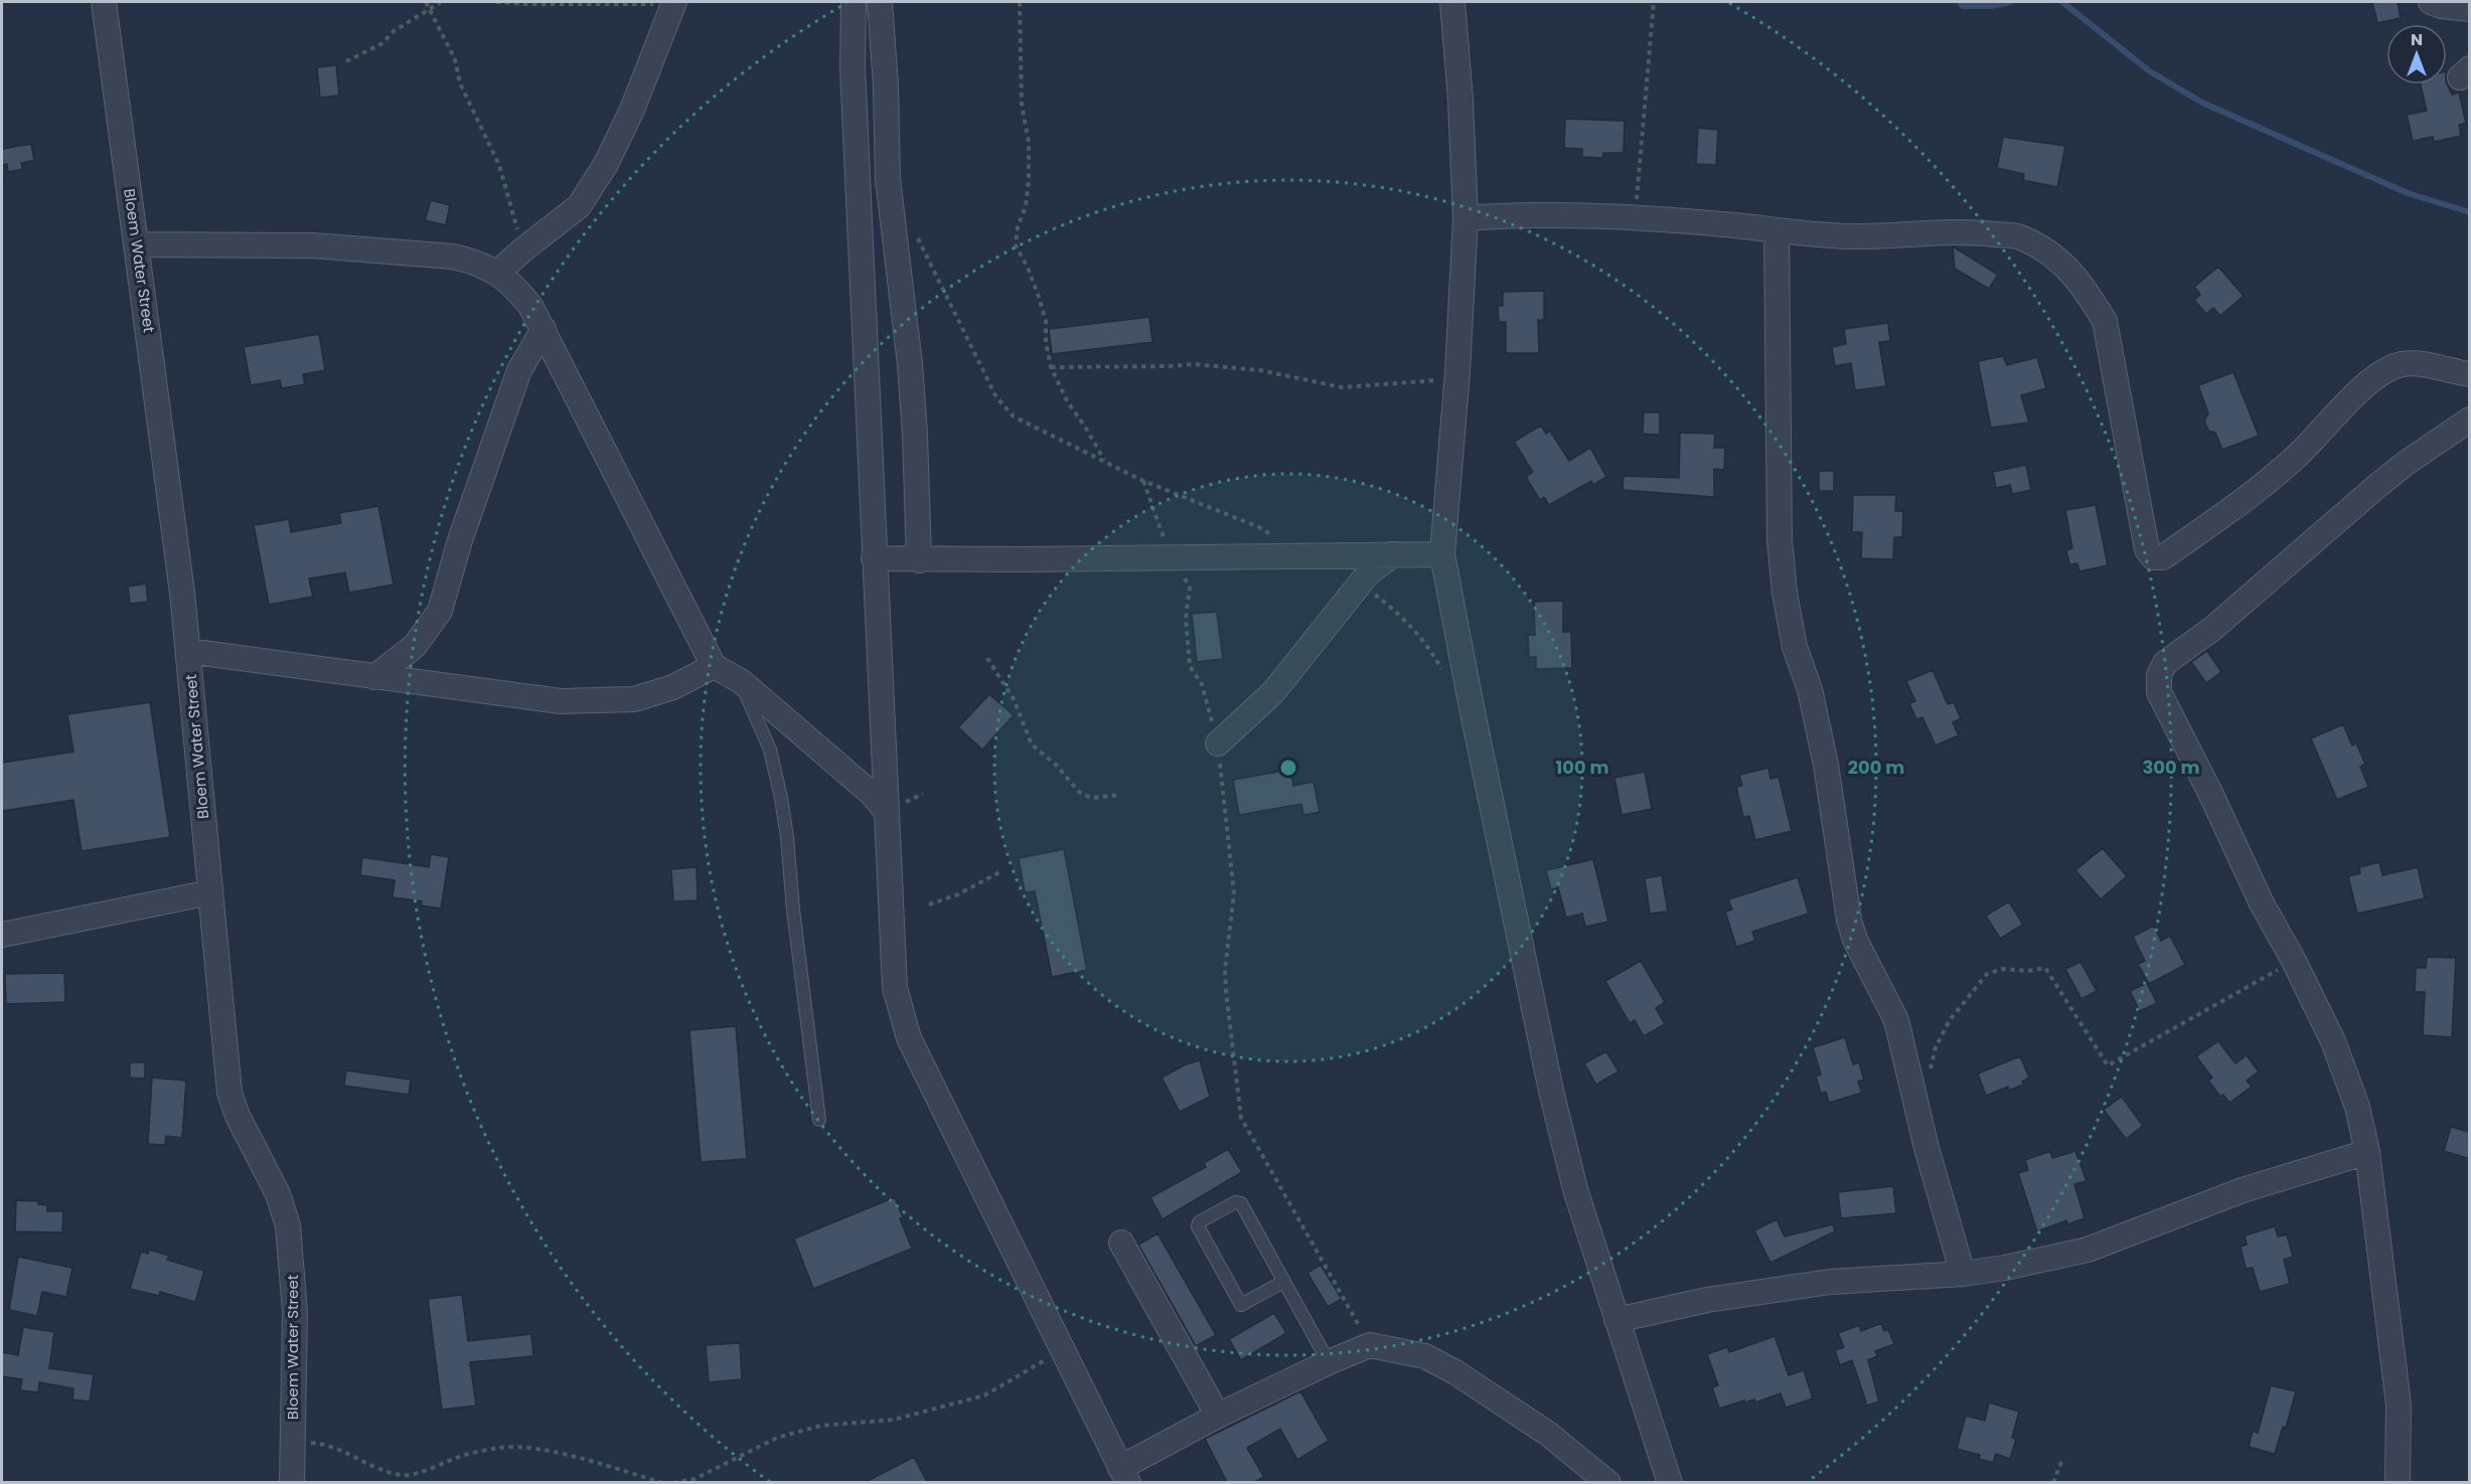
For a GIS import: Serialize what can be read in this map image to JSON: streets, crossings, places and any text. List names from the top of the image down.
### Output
{
  "streets": {
    "street": ["Bloem Water Street"]
  },
  "north": "top",
  "rings": ["100 m", "200 m", "300 m"]
}
